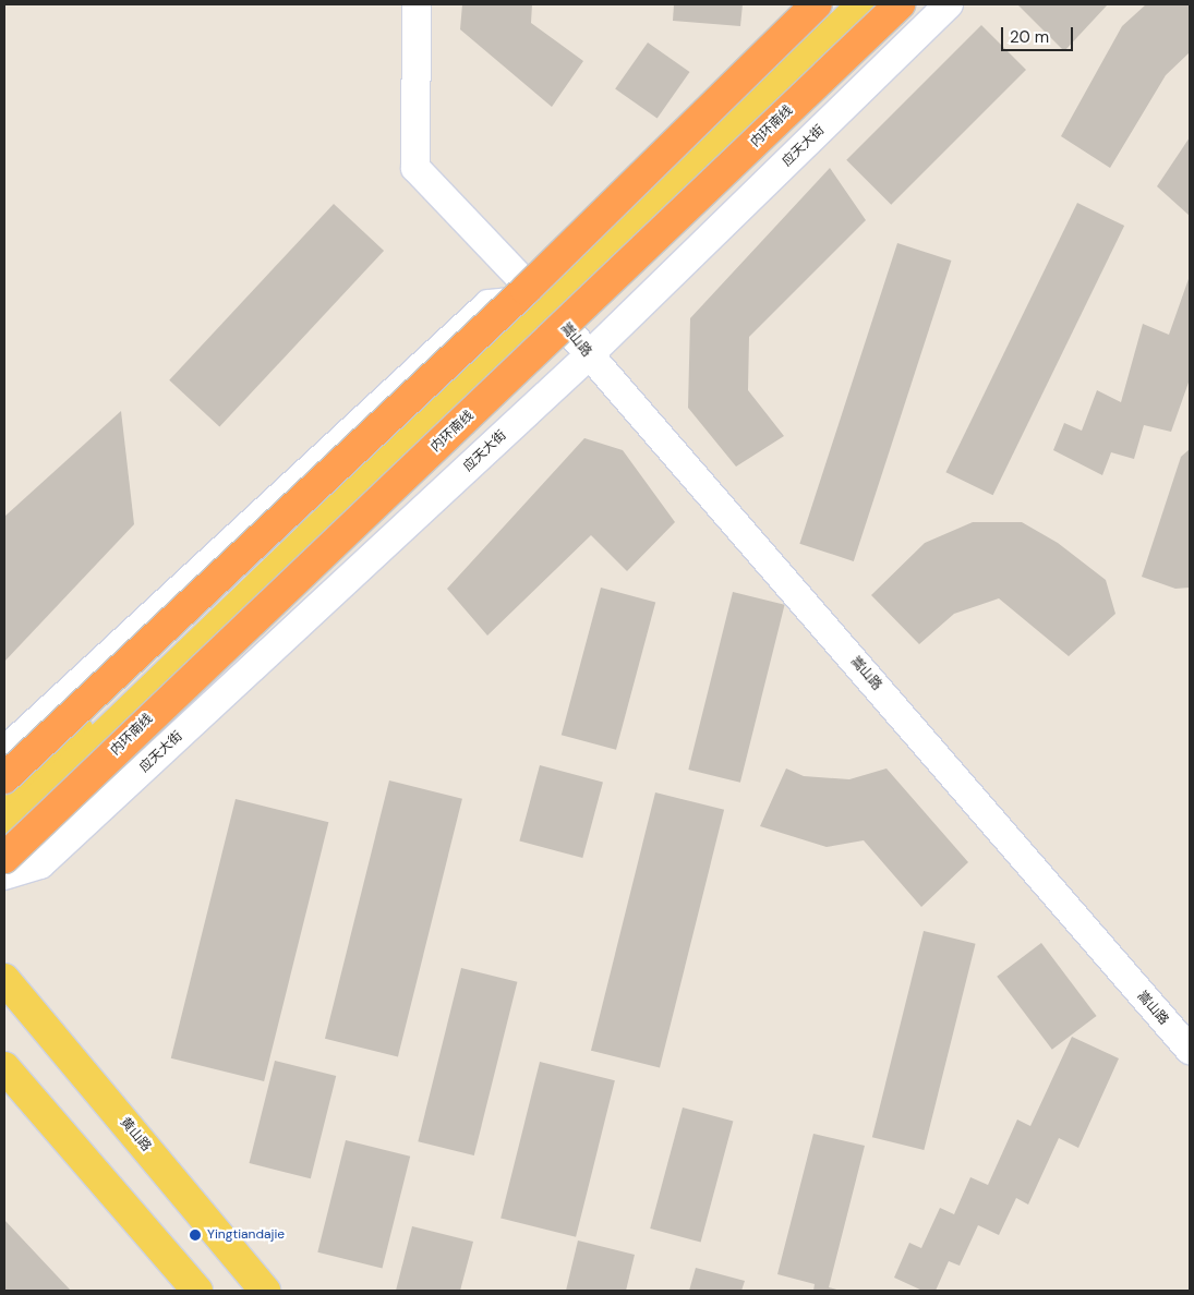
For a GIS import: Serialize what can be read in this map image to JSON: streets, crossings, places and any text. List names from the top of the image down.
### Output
{
  "streets": {
    "highway": ["内环南线"],
    "main road": ["黄山路"],
    "street": ["应天大街", "嵩山路"]
  },
  "crossings": [
    ["应天大街", "嵩山路"]
  ],
  "places": ["Yingtiandajie"],
  "scale_bar": "20 m"
}
